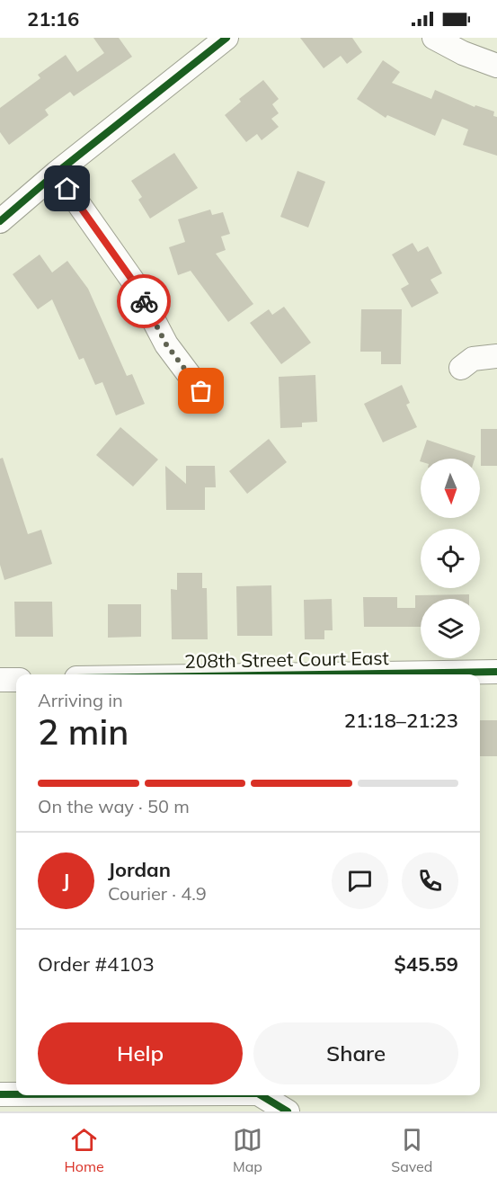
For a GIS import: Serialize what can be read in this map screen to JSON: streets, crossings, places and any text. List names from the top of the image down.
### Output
{
  "streets": {
    "street": ["208th Street Court East"]
  },
  "north": "bottom",
  "page": {
    "status": "21:16",
    "heading": ["2 min", "Arriving in", "21:18–21:23"],
    "panel": [
      "Jordan",
      "Courier · 4.9",
      "Order #4103",
      "$45.59"
    ],
    "bar": "On the way · 50 m",
    "round": "J",
    "buttons": ["Help", "Share"],
    "tabs": ["Home", "Map", "Saved"]
  }
}
